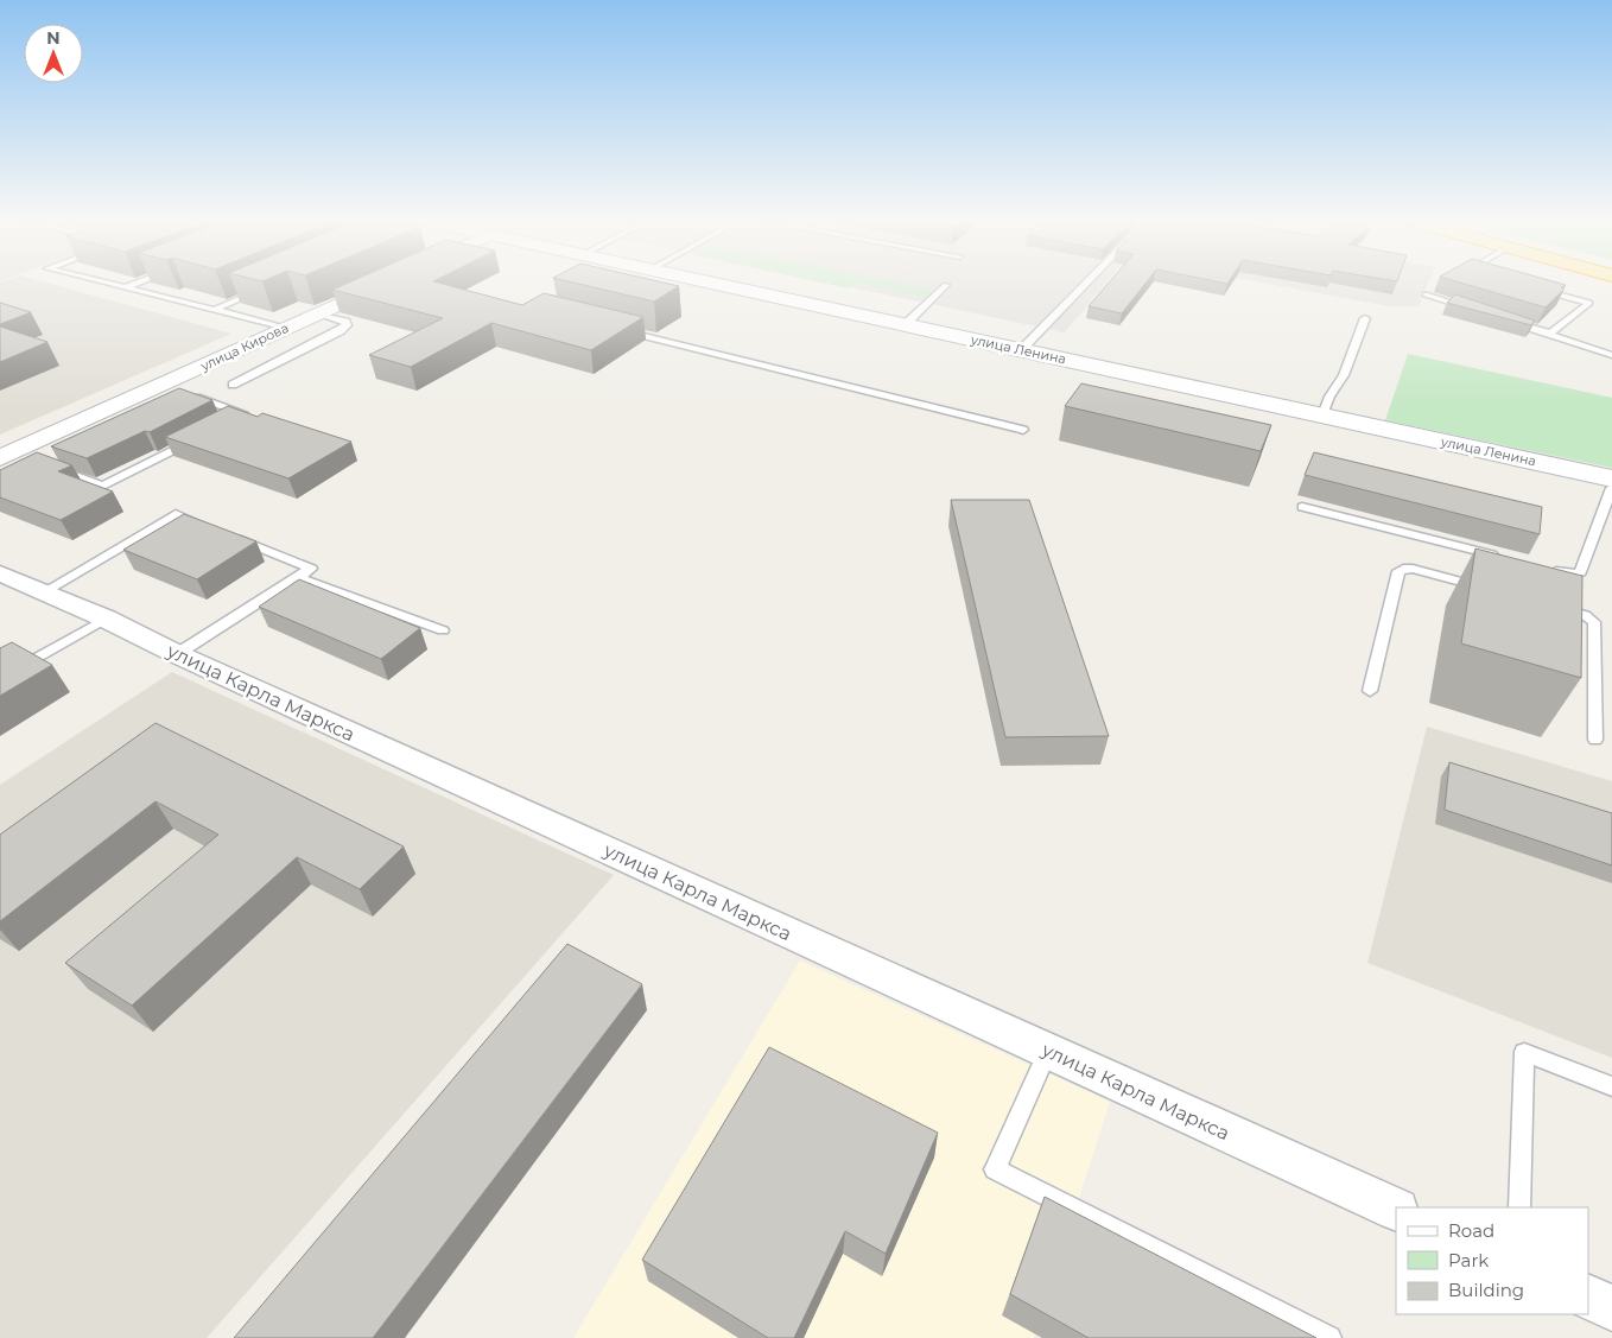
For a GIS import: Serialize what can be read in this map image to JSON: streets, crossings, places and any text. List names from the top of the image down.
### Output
{
  "streets": {
    "main road": ["улица Кирова", "улица Ленина"],
    "street": ["улица Карла Маркса"]
  },
  "legend": ["Road", "Park", "Building"],
  "north": "top"
}
